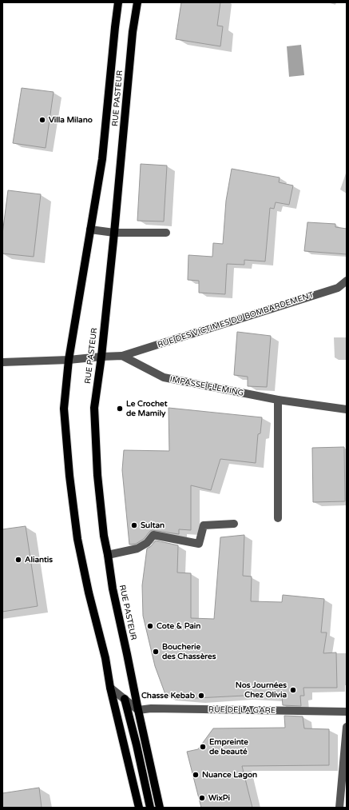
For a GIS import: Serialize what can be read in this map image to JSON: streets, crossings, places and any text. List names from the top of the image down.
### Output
{
  "streets": {
    "main road": ["RUE PASTEUR"],
    "street": ["RUE DES VICTIMES DU BOMBARDEMENT", "IMPASSE FLEMING", "RUE DE LA GARE"]
  },
  "crossings": [
    ["RUE PASTEUR", "IMPASSE FLEMING"],
    ["RUE PASTEUR", "RUE DE LA GARE"],
    ["RUE DES VICTIMES DU BOMBARDEMENT", "IMPASSE FLEMING"]
  ],
  "places": [
    "Villa Milano",
    "Le Crochet de Mamily",
    "Sultan",
    "Aliantis",
    "Cote & Pain",
    "Boucherie des Chassères",
    "Nos Journées Chez Olivia",
    "Chasse Kebab",
    "Empreinte de beauté",
    "Nuance Lagon",
    "WixPi"
  ]
}
